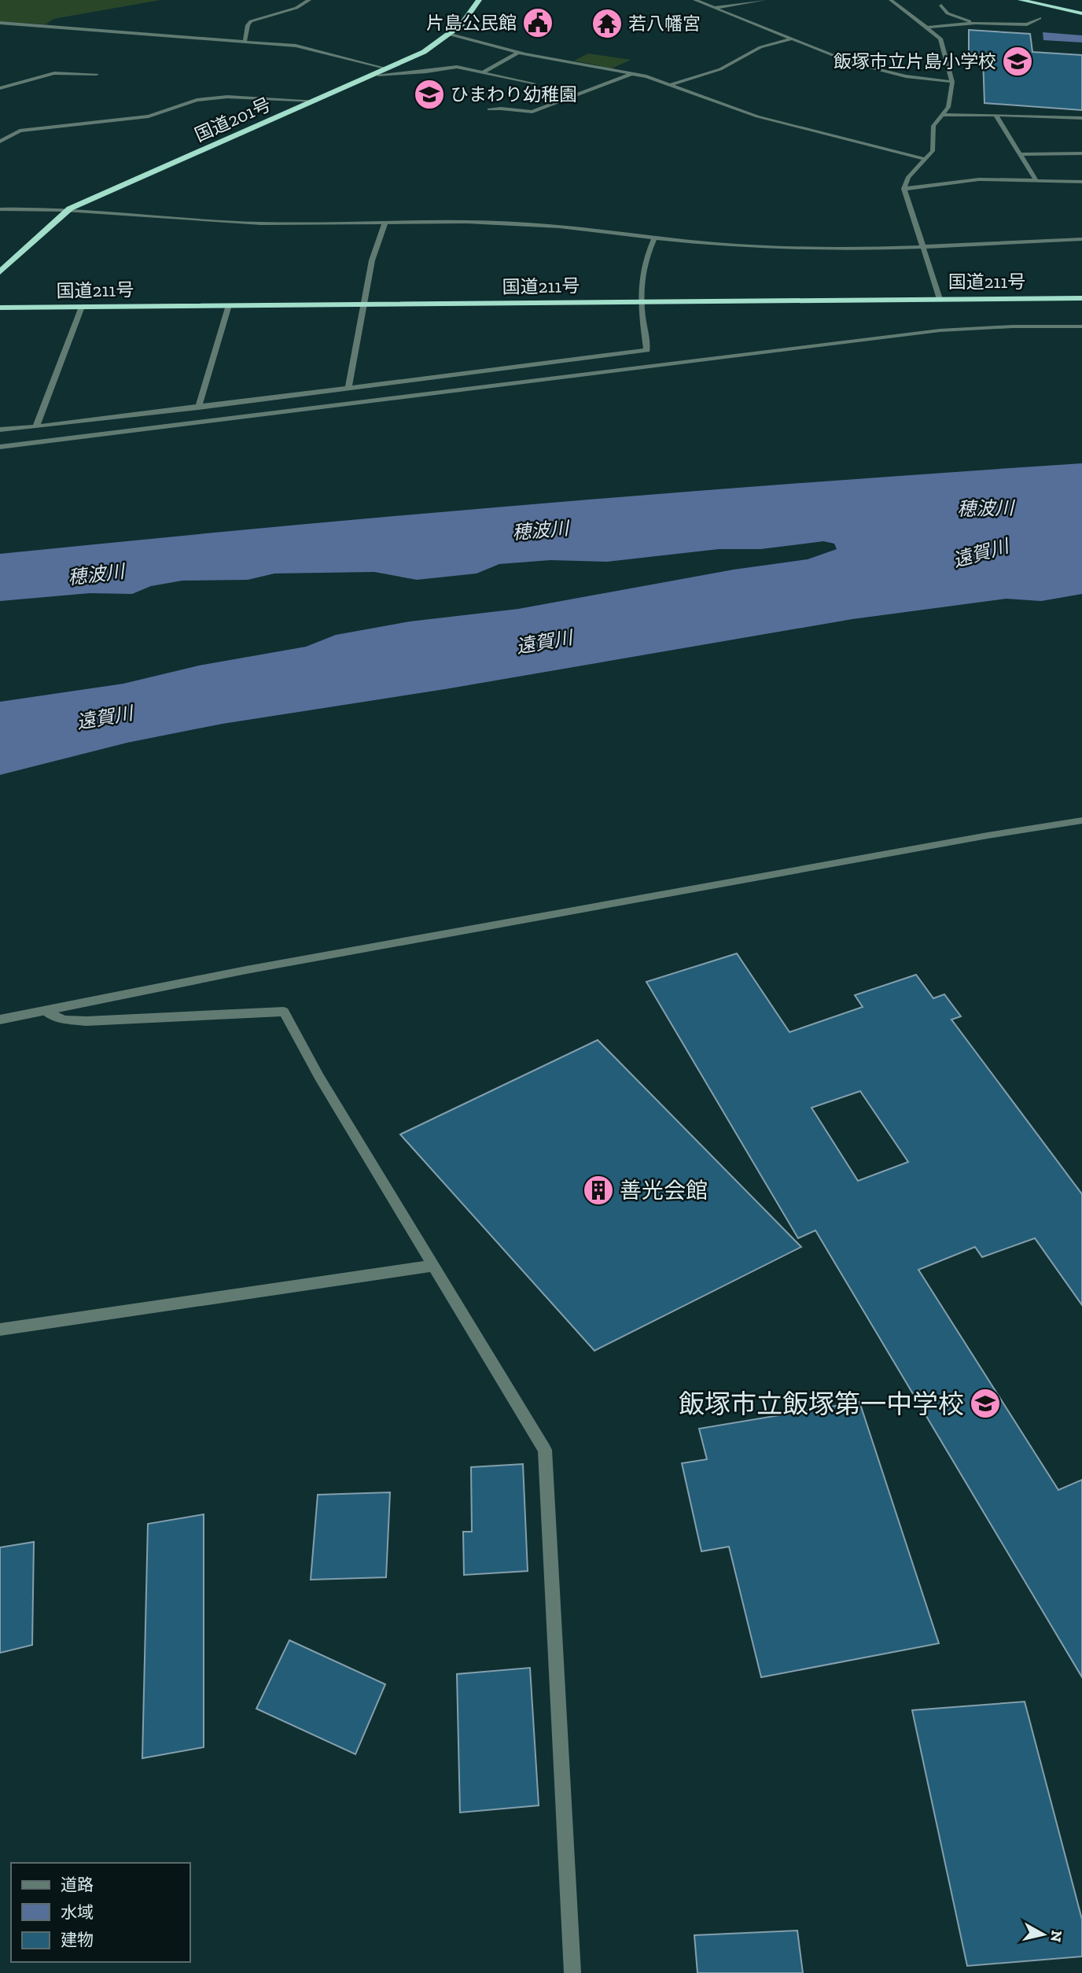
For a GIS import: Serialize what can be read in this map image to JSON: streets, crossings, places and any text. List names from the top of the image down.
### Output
{
  "streets": {
    "highway": ["国道201号", "国道211号"]
  },
  "water": ["穂波川", "遠賀川"],
  "places": {
    "public building": ["片島公民館"],
    "temple": ["若八幡宮"],
    "school or university": ["飯塚市立片島小学校", "ひまわり幼稚園", "飯塚市立飯塚第一中学校"],
    "building": ["善光会館"]
  },
  "legend": ["道路", "水域", "建物"],
  "north": "right"
}
